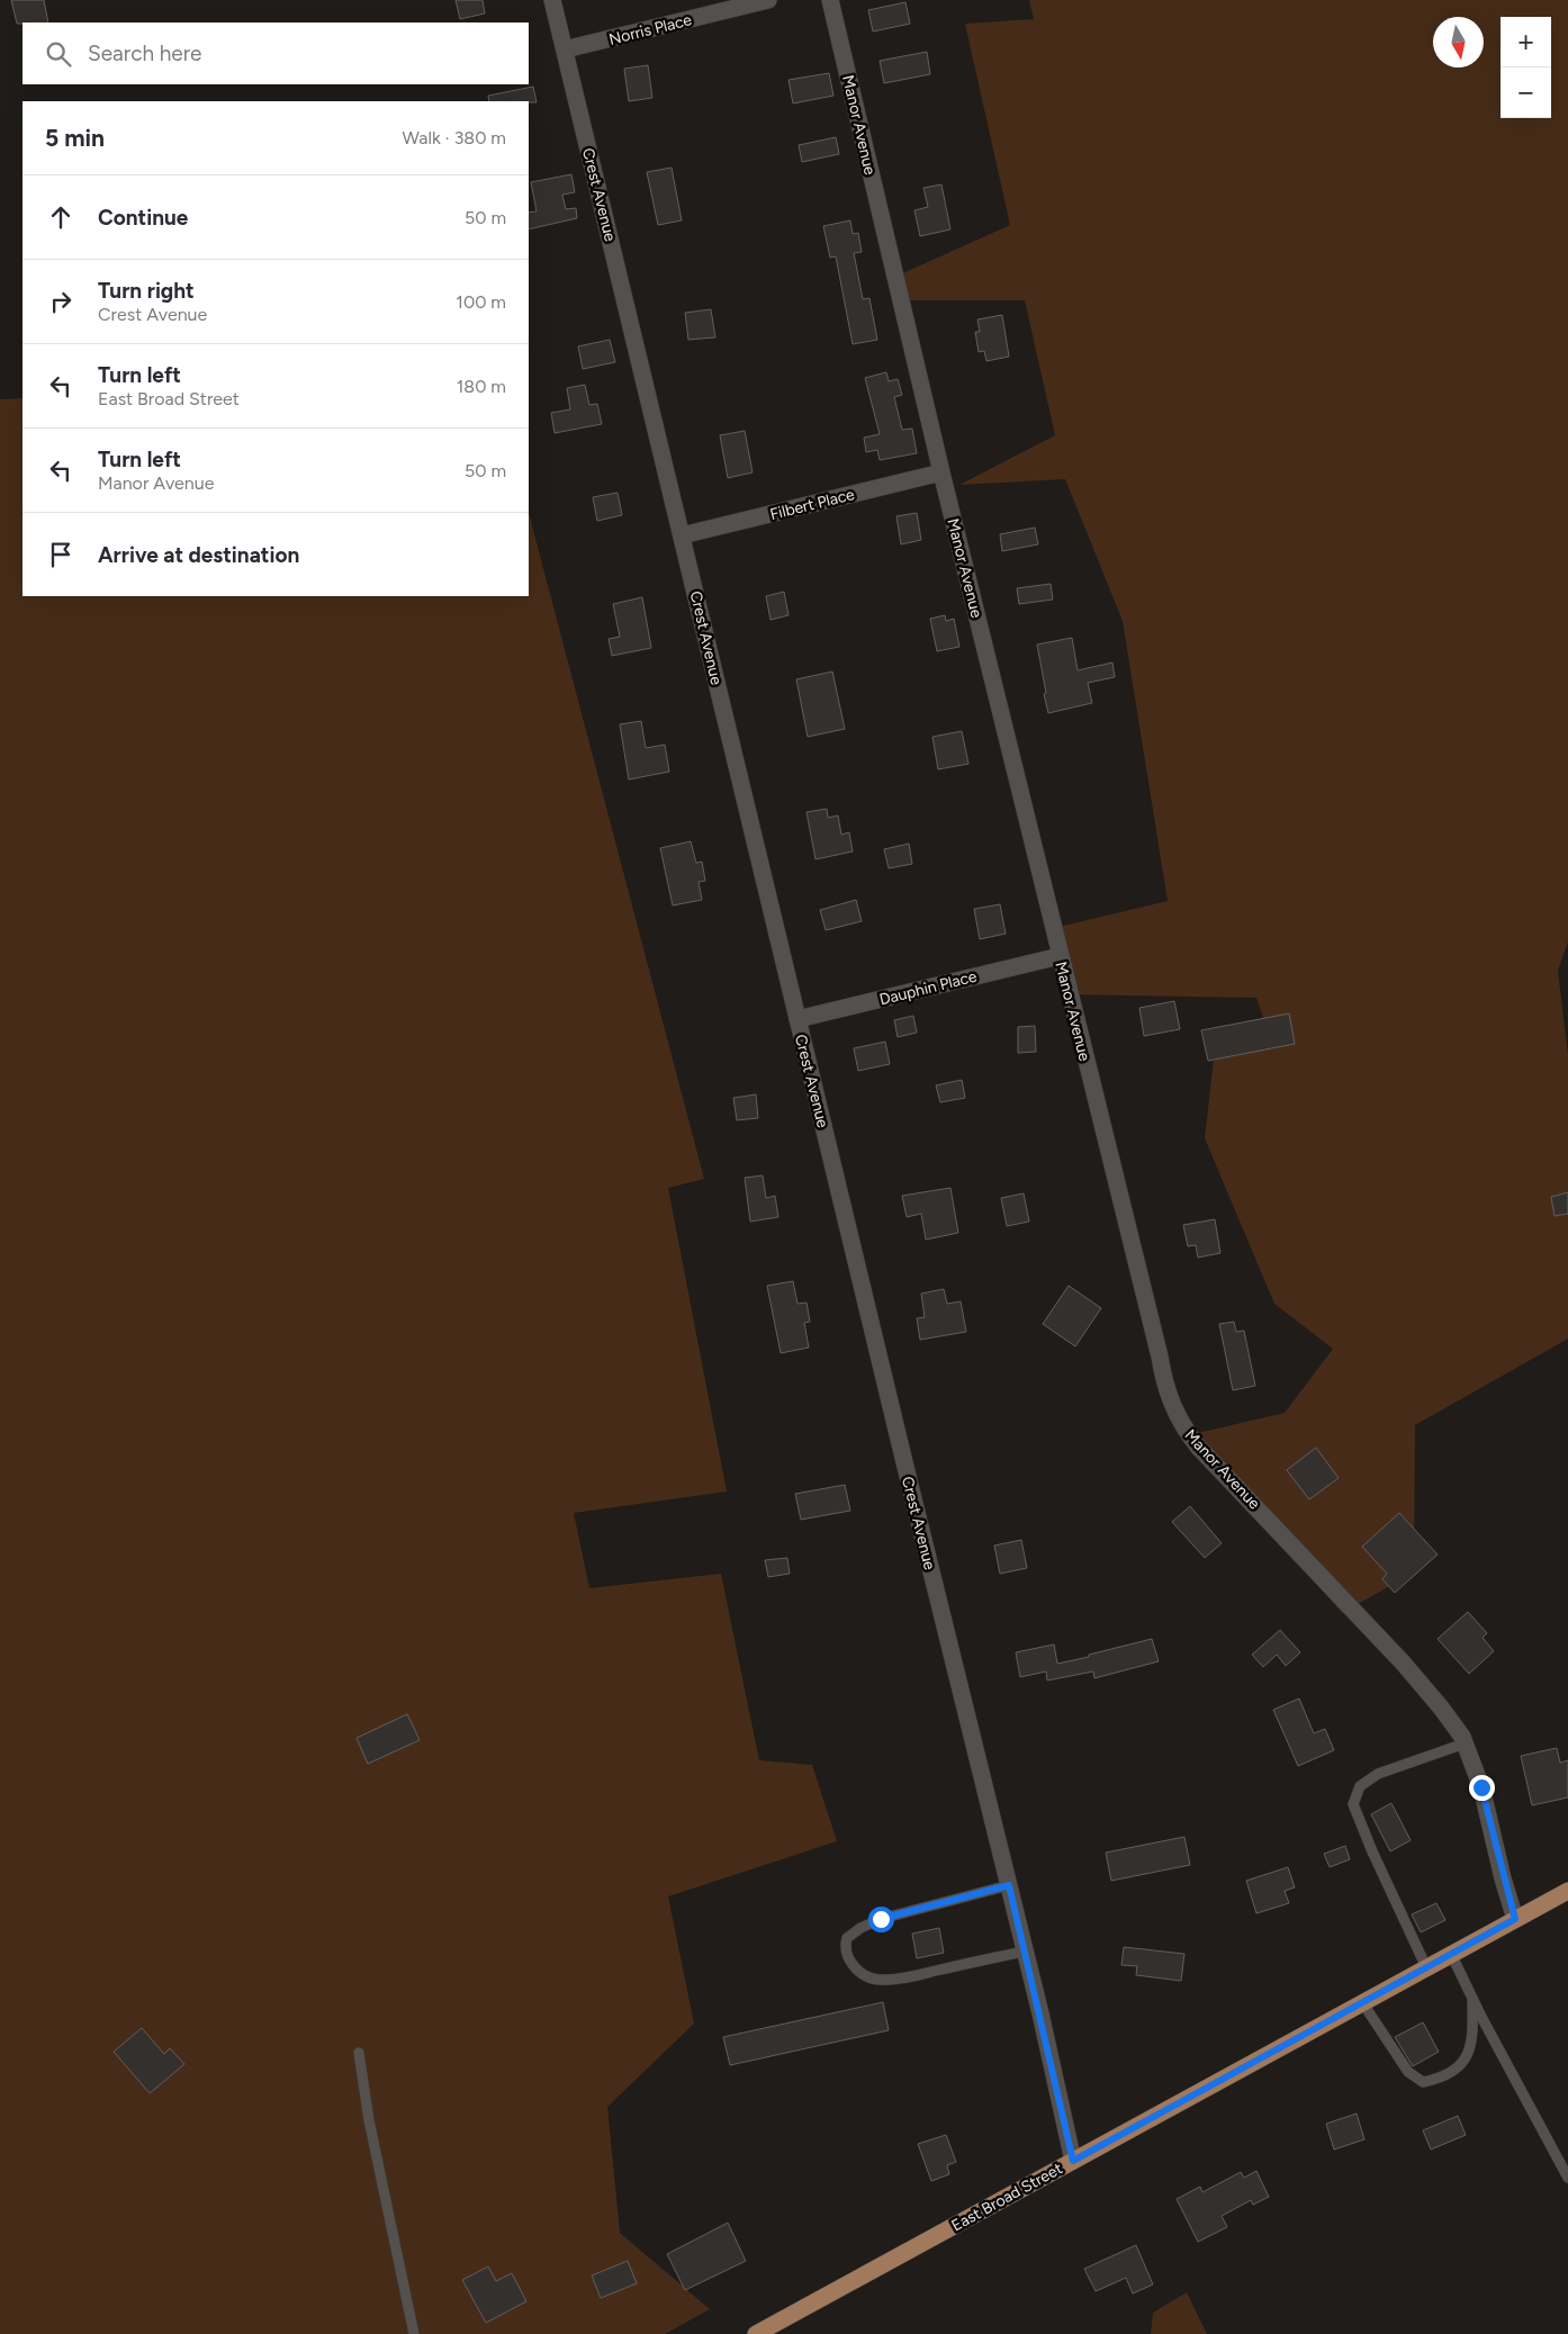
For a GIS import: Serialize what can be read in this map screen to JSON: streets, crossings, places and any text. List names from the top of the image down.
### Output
{
  "streets": {
    "main road": ["East Broad Street"],
    "street": [
      "Norris Place",
      "Manor Avenue",
      "Crest Avenue",
      "Filbert Place",
      "Dauphin Place"
    ]
  },
  "crossings": [
    ["Norris Place", "Crest Avenue"],
    ["Manor Avenue", "Filbert Place"],
    ["Manor Avenue", "Dauphin Place"],
    ["Manor Avenue", "East Broad Street"],
    ["Crest Avenue", "Filbert Place"],
    ["Crest Avenue", "Dauphin Place"],
    ["Crest Avenue", "East Broad Street"]
  ],
  "north": "bottom",
  "page": {
    "map_buttons": ["+", "−"],
    "search": "Search here",
    "heading": ["5 min", "Walk · 380 m"],
    "list": [
      ["Continue", "50 m"],
      ["Turn right", "Crest Avenue", "100 m"],
      ["Turn left", "East Broad Street", "180 m"],
      ["Turn left", "Manor Avenue", "50 m"],
      "Arrive at destination"
    ]
  }
}
